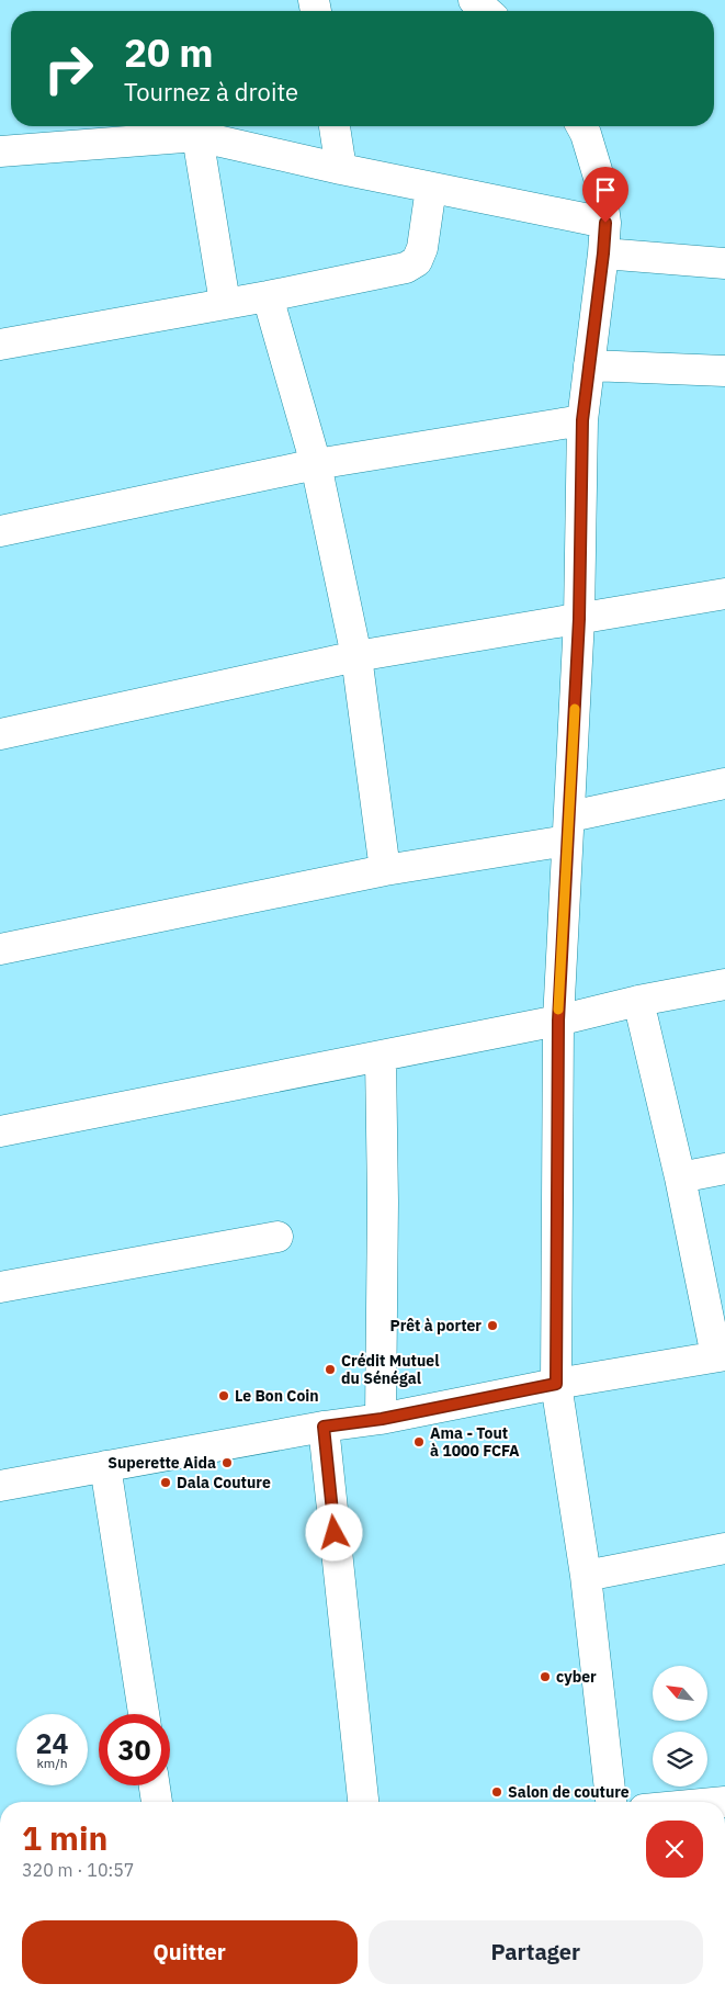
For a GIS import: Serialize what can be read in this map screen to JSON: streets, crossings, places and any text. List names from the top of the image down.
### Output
{
  "places": [
    "Prêt à porter",
    "Crédit Mutuel du Sénégal",
    "Le Bon Coin",
    "Ama - Tout à 1000 FCFA",
    "Superette Aida",
    "Dala Couture",
    "cyber",
    "Salon de couture"
  ],
  "north": "top left",
  "page": {
    "turn": ["20 m", "Tournez à droite"],
    "speed": "24 km/h",
    "limit": "30",
    "heading": ["1 min", "320 m · 10:57"],
    "buttons": ["Quitter", "Partager"]
  }
}
